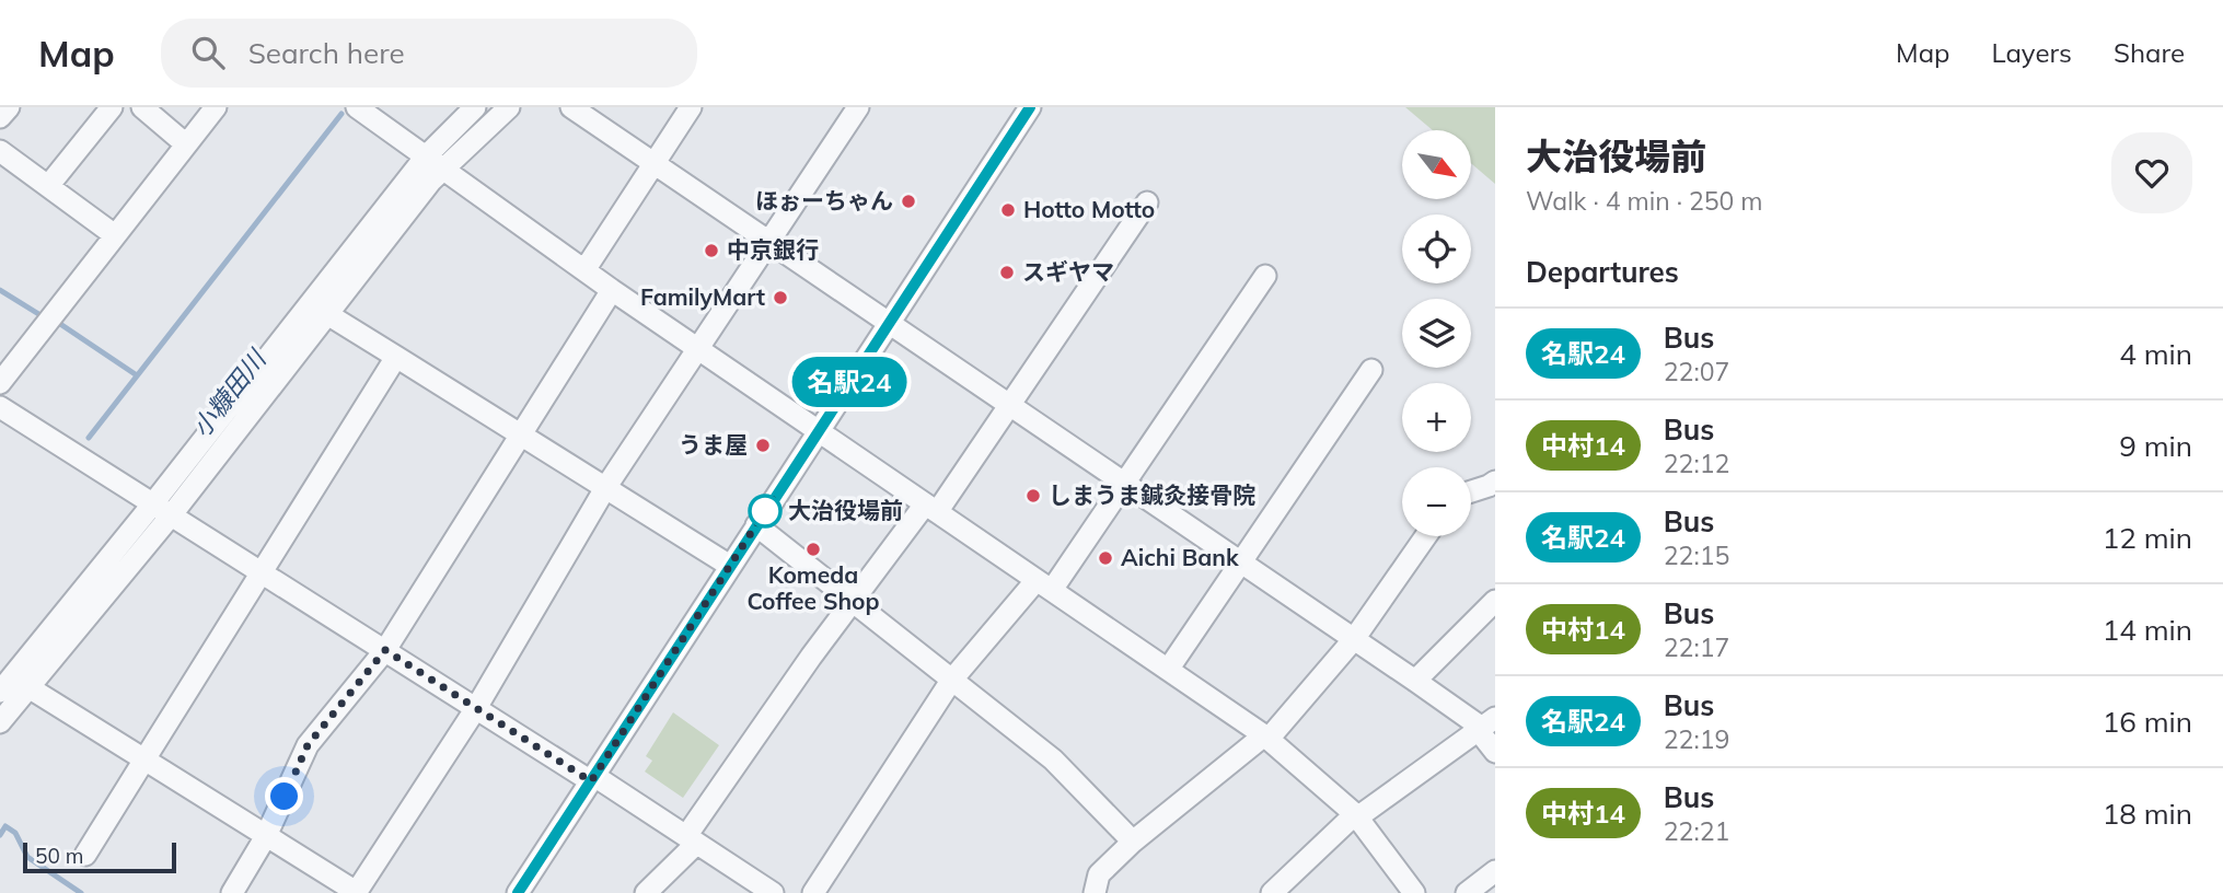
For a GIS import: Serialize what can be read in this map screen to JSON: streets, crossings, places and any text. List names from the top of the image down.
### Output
{
  "water": ["小糠田川"],
  "places": [
    "ほぉーちゃん",
    "Hotto Motto",
    "中京銀行",
    "スギヤマ",
    "FamilyMart",
    "うま屋",
    "しまうま鍼灸接骨院",
    "大治役場前",
    "Komeda Coffee Shop",
    "Aichi Bank"
  ],
  "lines": ["bus line 名駅24"],
  "scale_bar": "50 m",
  "north": "bottom right",
  "page": {
    "header": "Map",
    "search": "Search here",
    "nav": ["Map", "Layers", "Share"],
    "on_map": "名駅24",
    "heading": [
      ["大治役場前", "Walk · 4 min · 250 m"],
      "Departures"
    ],
    "map_buttons": ["+", "−"],
    "list": [
      {
        "mark": "名駅24",
        "name": "Bus",
        "note": "22:07",
        "value": "4 min"
      },
      {
        "mark": "中村14",
        "name": "Bus",
        "note": "22:12",
        "value": "9 min"
      },
      {
        "mark": "名駅24",
        "name": "Bus",
        "note": "22:15",
        "value": "12 min"
      },
      {
        "mark": "中村14",
        "name": "Bus",
        "note": "22:17",
        "value": "14 min"
      },
      {
        "mark": "名駅24",
        "name": "Bus",
        "note": "22:19",
        "value": "16 min"
      },
      {
        "mark": "中村14",
        "name": "Bus",
        "note": "22:21",
        "value": "18 min"
      }
    ],
    "scale": "50 m"
  }
}
